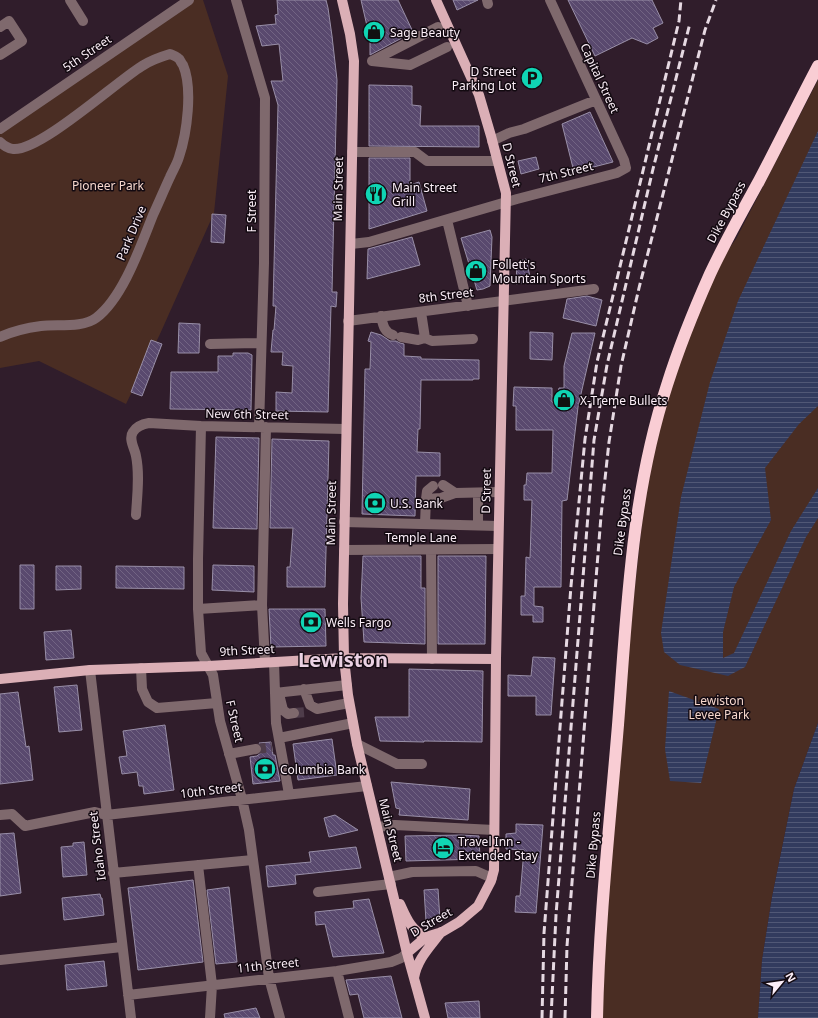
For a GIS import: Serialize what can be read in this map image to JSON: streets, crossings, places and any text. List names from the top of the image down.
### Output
{
  "streets": {
    "highway": ["Dike Bypass"],
    "main road": ["D Street", "Main Street", "9th Street"],
    "street": [
      "5th Street",
      "Capital Street",
      "7th Street",
      "F Street",
      "Park Drive",
      "8th Street",
      "New 6th Street",
      "Temple Lane",
      "10th Street",
      "Idaho Street",
      "11th Street"
    ]
  },
  "crossings": [
    ["Capital Street", "7th Street"],
    ["D Street", "7th Street"],
    ["D Street", "Main Street"],
    ["D Street", "8th Street"],
    ["D Street", "Temple Lane"],
    ["D Street", "9th Street"],
    ["D Street", "11th Street"],
    ["7th Street", "Main Street"],
    ["Main Street", "8th Street"],
    ["Main Street", "New 6th Street"],
    ["Main Street", "Temple Lane"],
    ["Main Street", "9th Street"],
    ["Main Street", "10th Street"],
    ["Main Street", "11th Street"],
    ["F Street", "New 6th Street"],
    ["F Street", "9th Street"],
    ["F Street", "10th Street"],
    ["F Street", "11th Street"],
    ["9th Street", "Idaho Street"],
    ["10th Street", "Idaho Street"],
    ["Idaho Street", "11th Street"]
  ],
  "districts": ["Lewiston"],
  "parks": ["Pioneer Park", "Lewiston Levee Park"],
  "places": {
    "shop": ["Sage Beauty", "Follett's Mountain Sports", "X-Treme Bullets"],
    "parking": ["D Street Parking Lot"],
    "restaurant": ["Main Street Grill"],
    "bank": ["U.S. Bank", "Wells Fargo", "Columbia Bank"],
    "hotel": ["Travel Inn - Extended Stay"]
  },
  "north": "top right"
}
